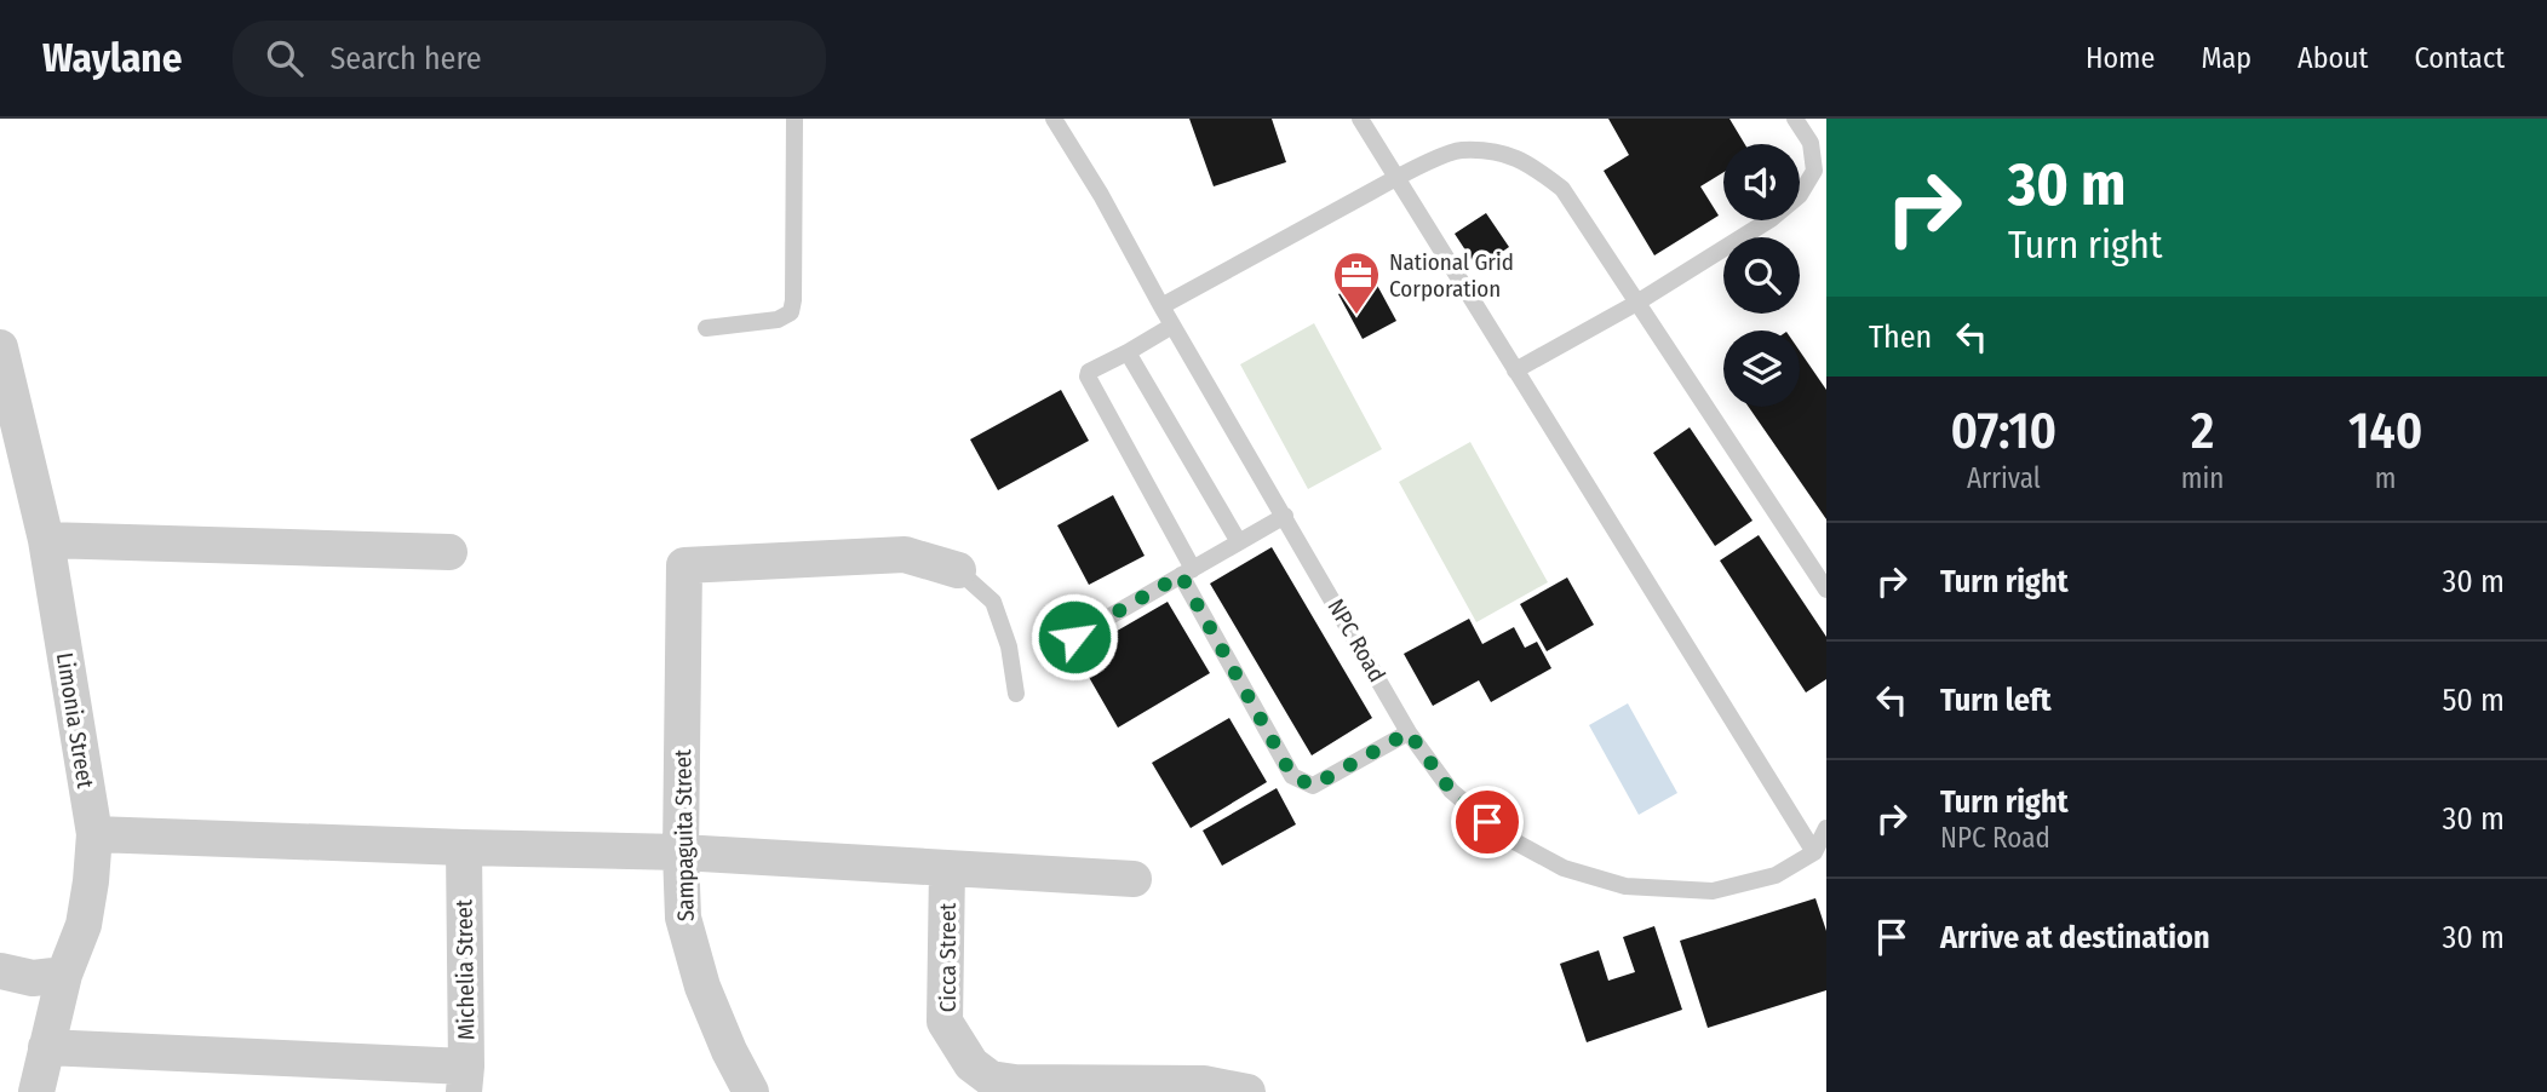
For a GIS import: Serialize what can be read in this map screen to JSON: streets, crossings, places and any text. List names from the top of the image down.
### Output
{
  "streets": {
    "street": [
      "Limonia Street",
      "Sampaguita Street",
      "Cicca Street",
      "Michelia Street"
    ],
    "lane": ["NPC Road"]
  },
  "places": {
    "office": ["National Grid Corporation"]
  },
  "page": {
    "header": "Waylane",
    "search": "Search here",
    "nav": [
      "Home",
      "Map",
      "About",
      "Contact"
    ],
    "turn": ["30 m", "Turn right"],
    "then": "Then",
    "eta": [
      "07:10",
      "Arrival",
      "2",
      "min",
      "140",
      "m"
    ],
    "list": [
      {
        "name": "Turn right",
        "value": "30 m"
      },
      {
        "name": "Turn left",
        "value": "50 m"
      },
      {
        "name": "Turn right",
        "note": "NPC Road",
        "value": "30 m"
      },
      {
        "name": "Arrive at destination",
        "value": "30 m"
      }
    ]
  }
}
